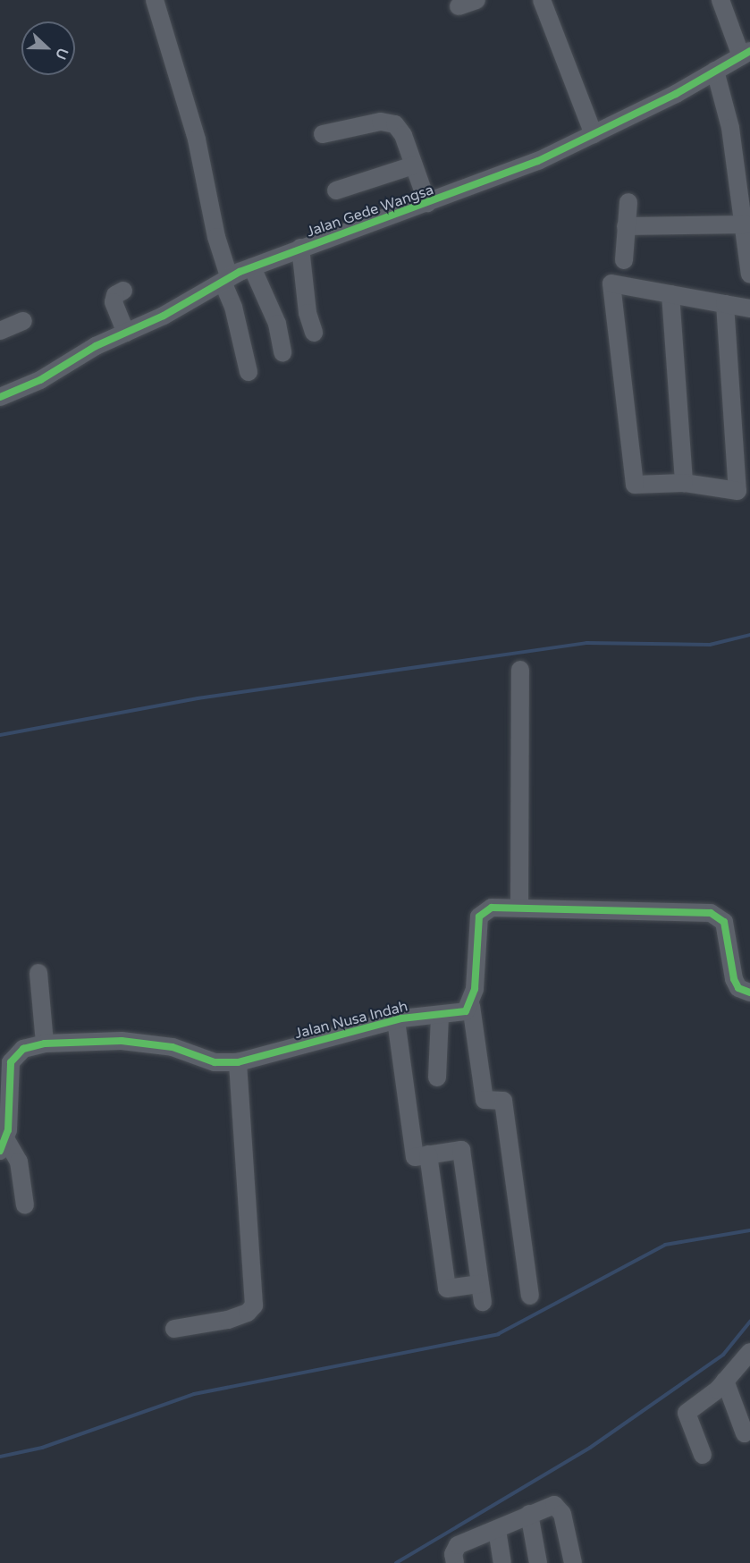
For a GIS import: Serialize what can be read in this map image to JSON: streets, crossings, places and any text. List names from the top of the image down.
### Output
{
  "streets": {
    "street": ["Jalan Gede Wangsa", "Jalan Nusa Indah"]
  },
  "north": "right"
}
